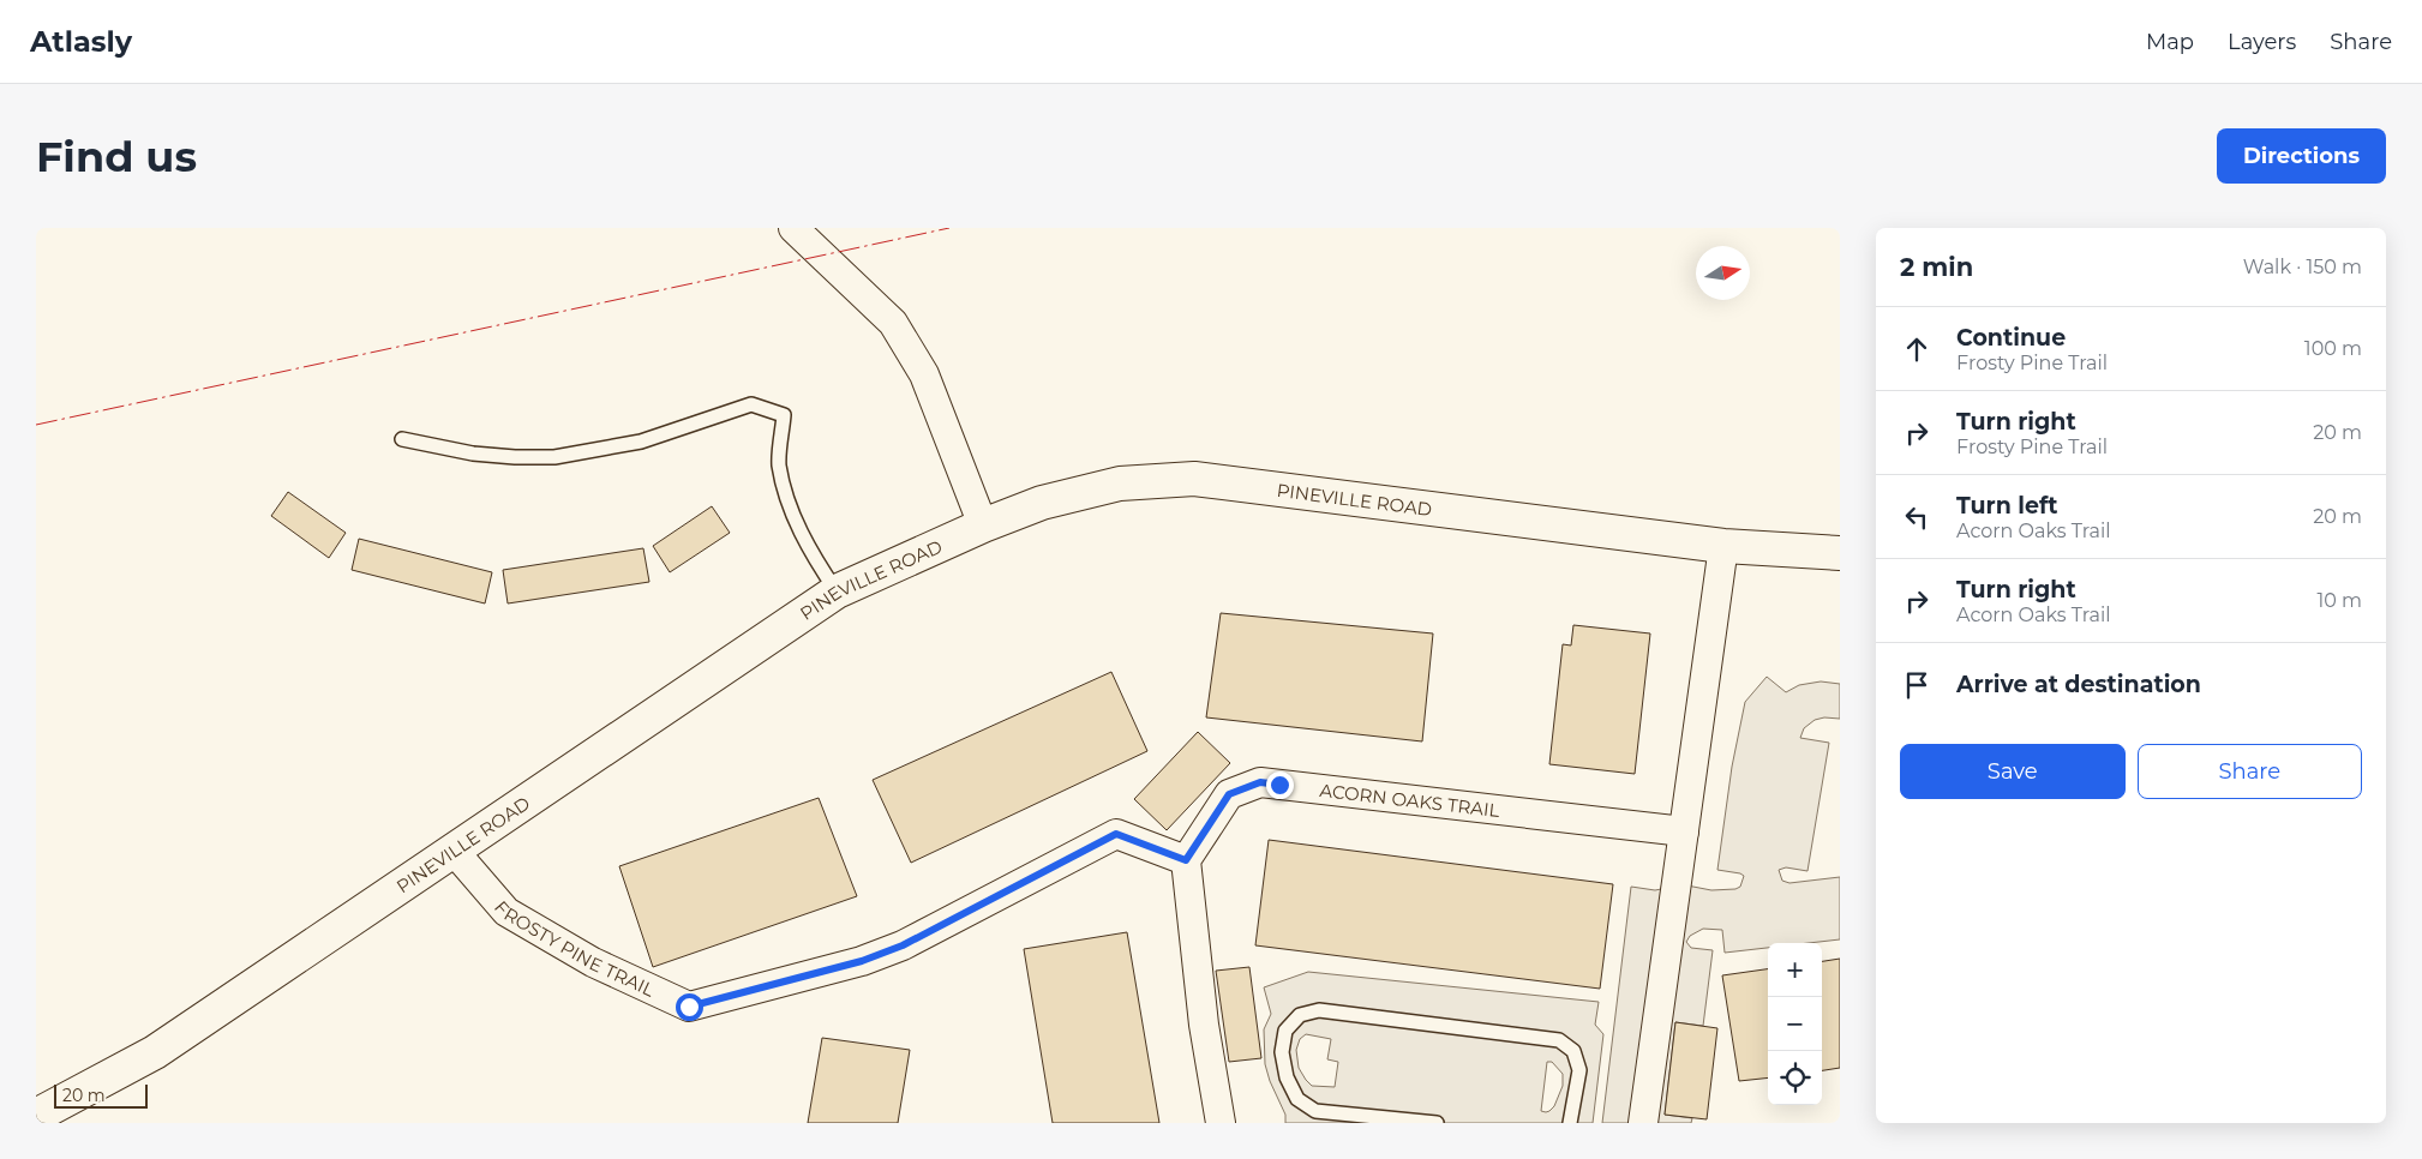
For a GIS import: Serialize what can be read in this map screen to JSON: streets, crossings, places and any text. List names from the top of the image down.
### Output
{
  "streets": {
    "main road": ["PINEVILLE ROAD"],
    "street": ["ACORN OAKS TRAIL", "FROSTY PINE TRAIL"]
  },
  "crossings": [
    ["PINEVILLE ROAD", "FROSTY PINE TRAIL"],
    ["ACORN OAKS TRAIL", "FROSTY PINE TRAIL"]
  ],
  "scale_bar": "20 m",
  "north": "right",
  "page": {
    "header": "Atlasly",
    "nav": ["Map", "Layers", "Share"],
    "buttons": [
      "Directions",
      ["Save", "Share"]
    ],
    "title": "Find us",
    "heading": ["2 min", "Walk · 150 m"],
    "list": [
      ["Continue", "Frosty Pine Trail", "100 m"],
      ["Turn right", "Frosty Pine Trail", "20 m"],
      ["Turn left", "Acorn Oaks Trail", "20 m"],
      ["Turn right", "Acorn Oaks Trail", "10 m"],
      "Arrive at destination"
    ],
    "map_buttons": ["+", "−"],
    "scale": "20 m"
  }
}
